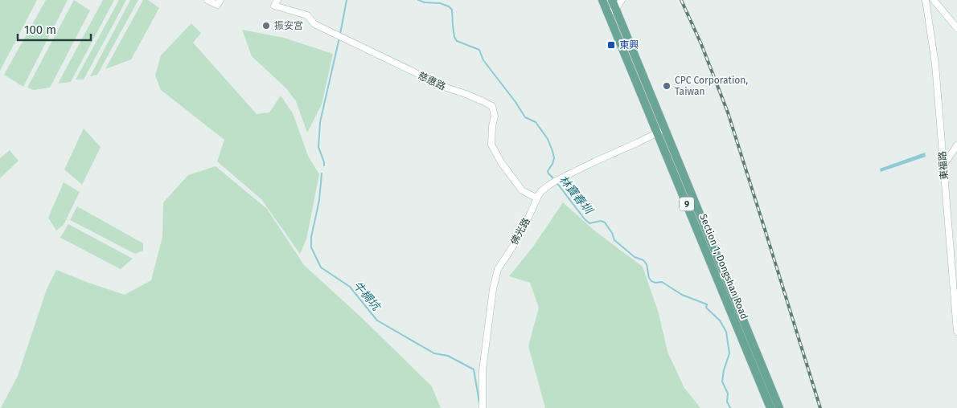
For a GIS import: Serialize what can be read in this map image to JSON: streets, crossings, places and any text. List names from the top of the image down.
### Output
{
  "streets": {
    "main road": ["9", "Section 1, Dongshan Road"],
    "street": ["慈惠路", "東福路", "佛光路"]
  },
  "crossings": [
    ["慈惠路", "佛光路"],
    ["佛光路", "Section 1, Dongshan Road"]
  ],
  "water": ["林寶春圳", "牛椆坑"],
  "places": {
    "other": ["振安宮", "CPC Corporation, Taiwan"],
    "transit": ["東興"]
  },
  "scale_bar": "100 m"
}
